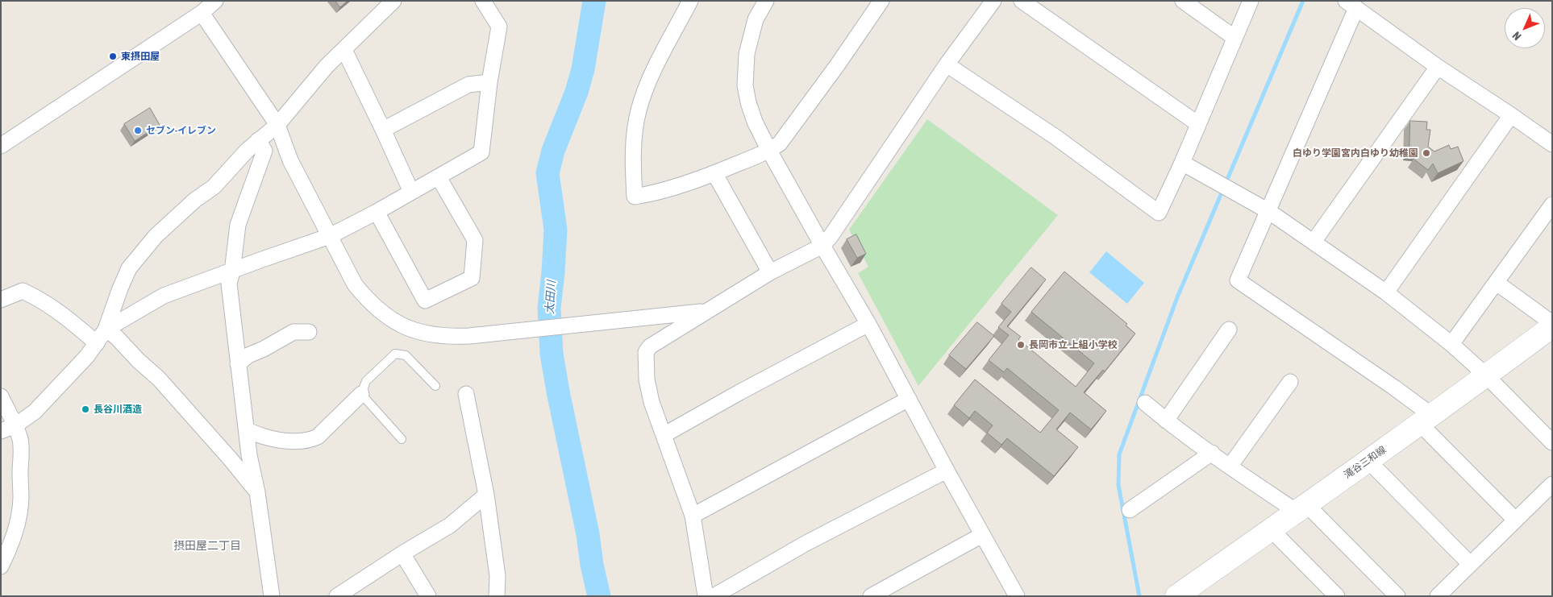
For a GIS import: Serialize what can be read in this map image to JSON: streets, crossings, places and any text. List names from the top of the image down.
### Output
{
  "streets": {
    "main road": ["滝谷三和線"]
  },
  "districts": ["摂田屋二丁目"],
  "water": ["太田川"],
  "places": [
    "東摂田屋",
    "セブン-イレブン",
    "白ゆり学園宮内白ゆり幼稚園",
    "長岡市立 上組小学校",
    "長谷川酒造"
  ],
  "north": "bottom left"
}
